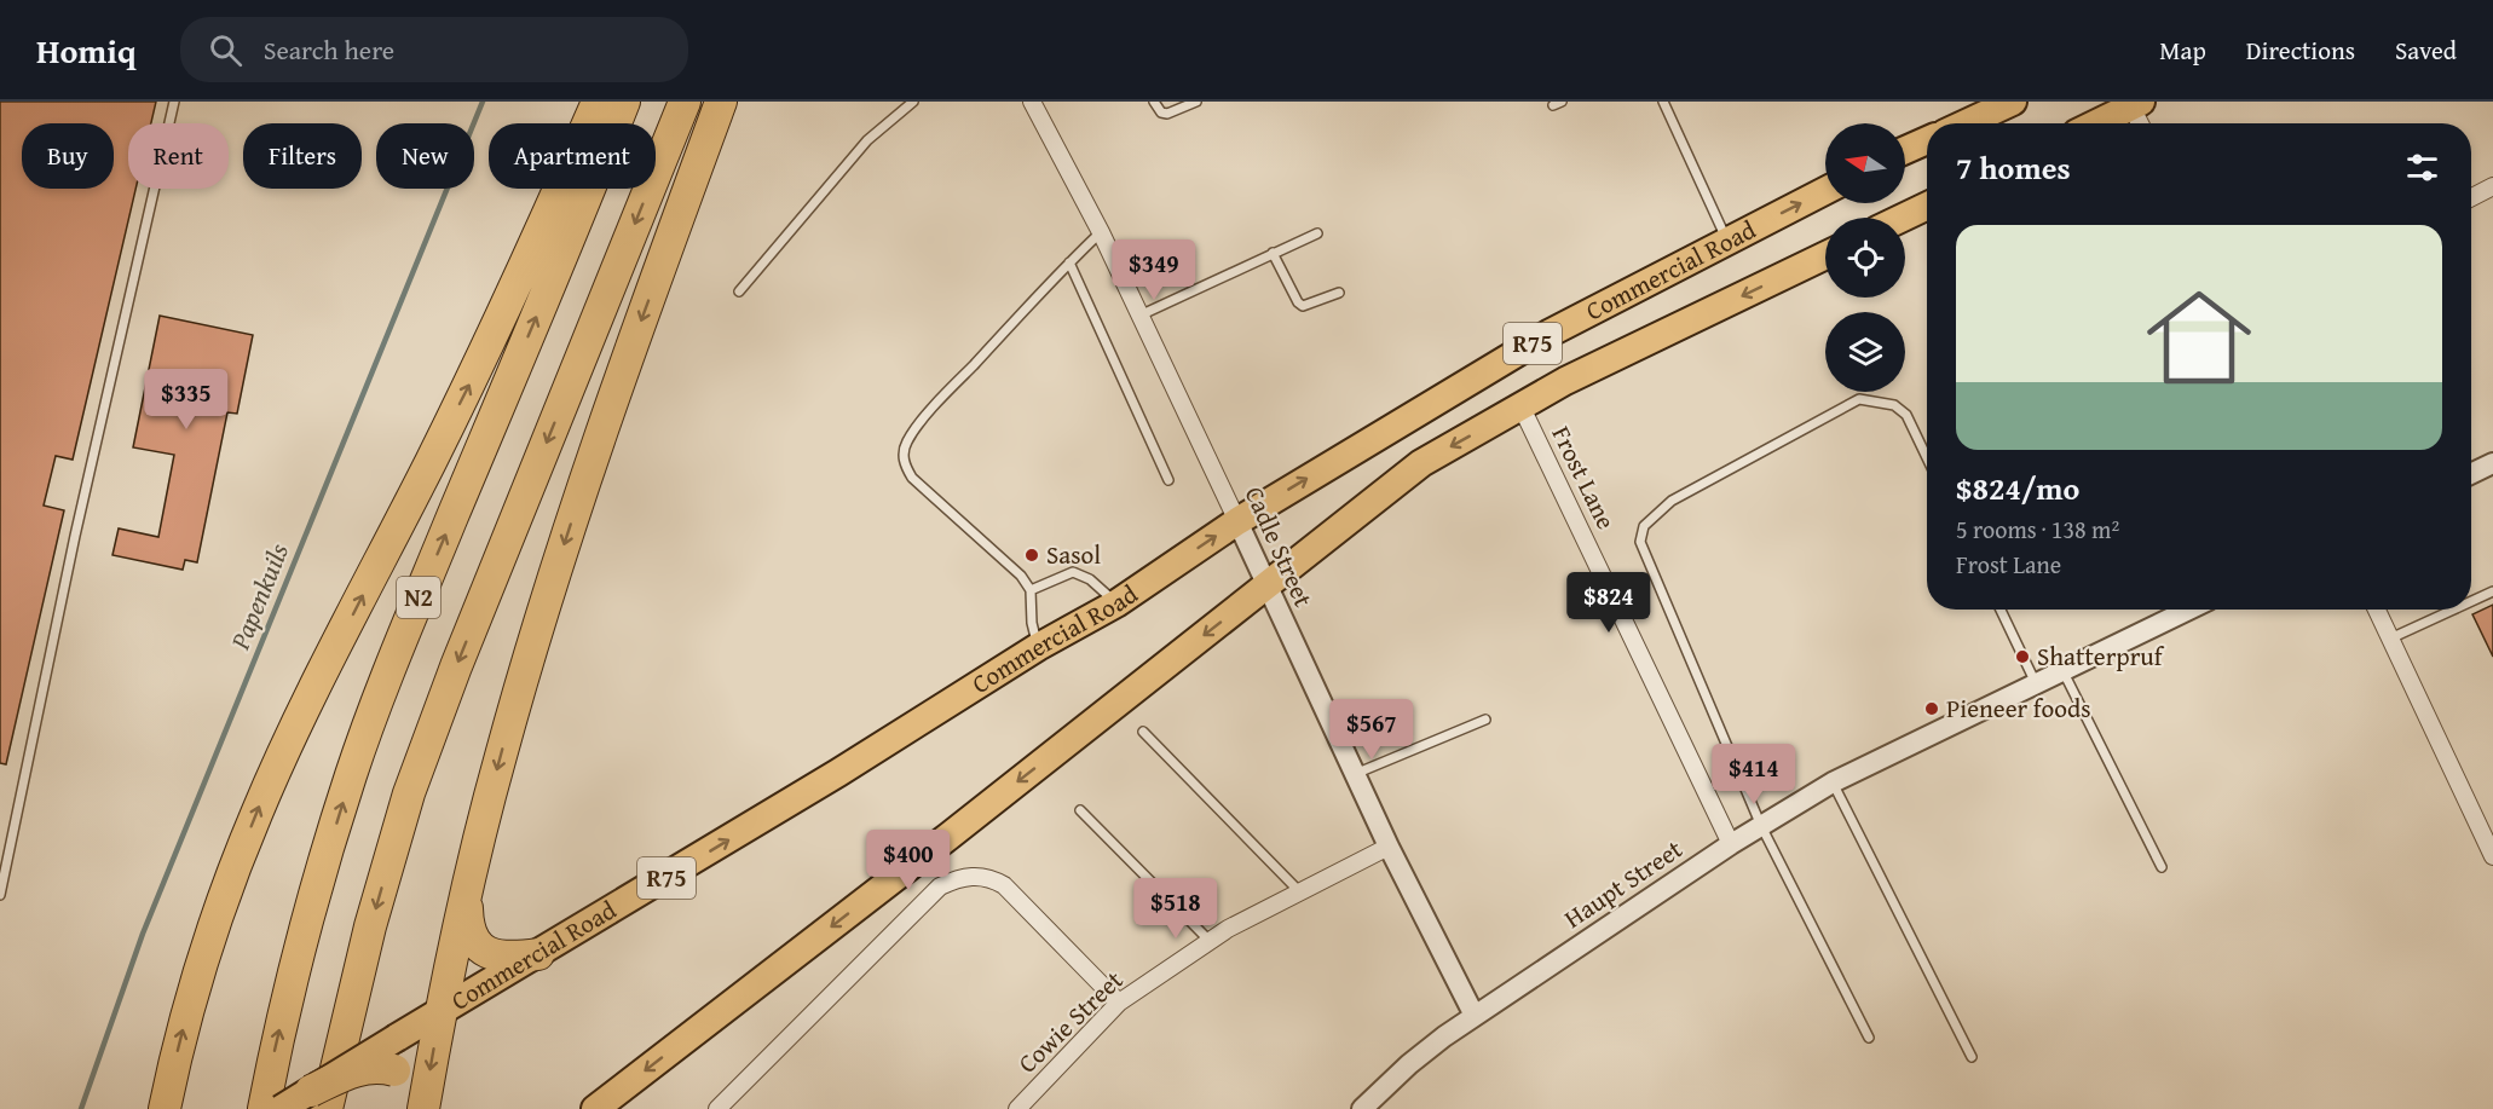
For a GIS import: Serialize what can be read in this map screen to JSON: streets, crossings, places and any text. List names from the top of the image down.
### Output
{
  "streets": {
    "highway": ["N2"],
    "main road": ["Commercial Road", "R75"],
    "street": [
      "Frost Lane",
      "Cadle Street",
      "Haupt Street",
      "Cowie Street"
    ]
  },
  "crossings": [
    ["Commercial Road", "Frost Lane"],
    ["Commercial Road", "Cadle Street"],
    ["Commercial Road", "N2"],
    ["Frost Lane", "Haupt Street"],
    ["Cadle Street", "Haupt Street"],
    ["Cadle Street", "Cowie Street"]
  ],
  "water": ["Papenkuils"],
  "places": ["Sasol", "Shatterpruf", "Pieneer foods"],
  "north": "left",
  "page": {
    "header": "Homiq",
    "search": "Search here",
    "nav": ["Map", "Directions", "Saved"],
    "chip": [
      "Buy",
      "Rent",
      "Filters",
      "New",
      "Apartment"
    ],
    "heading": "7 homes",
    "list": [
      {
        "name": "$824/mo",
        "note": "5 rooms · 138 m² · Frost Lane"
      }
    ],
    "price": [
      "$349",
      "$335",
      "$824",
      "$567",
      "$414",
      "$400",
      "$518"
    ]
  }
}
